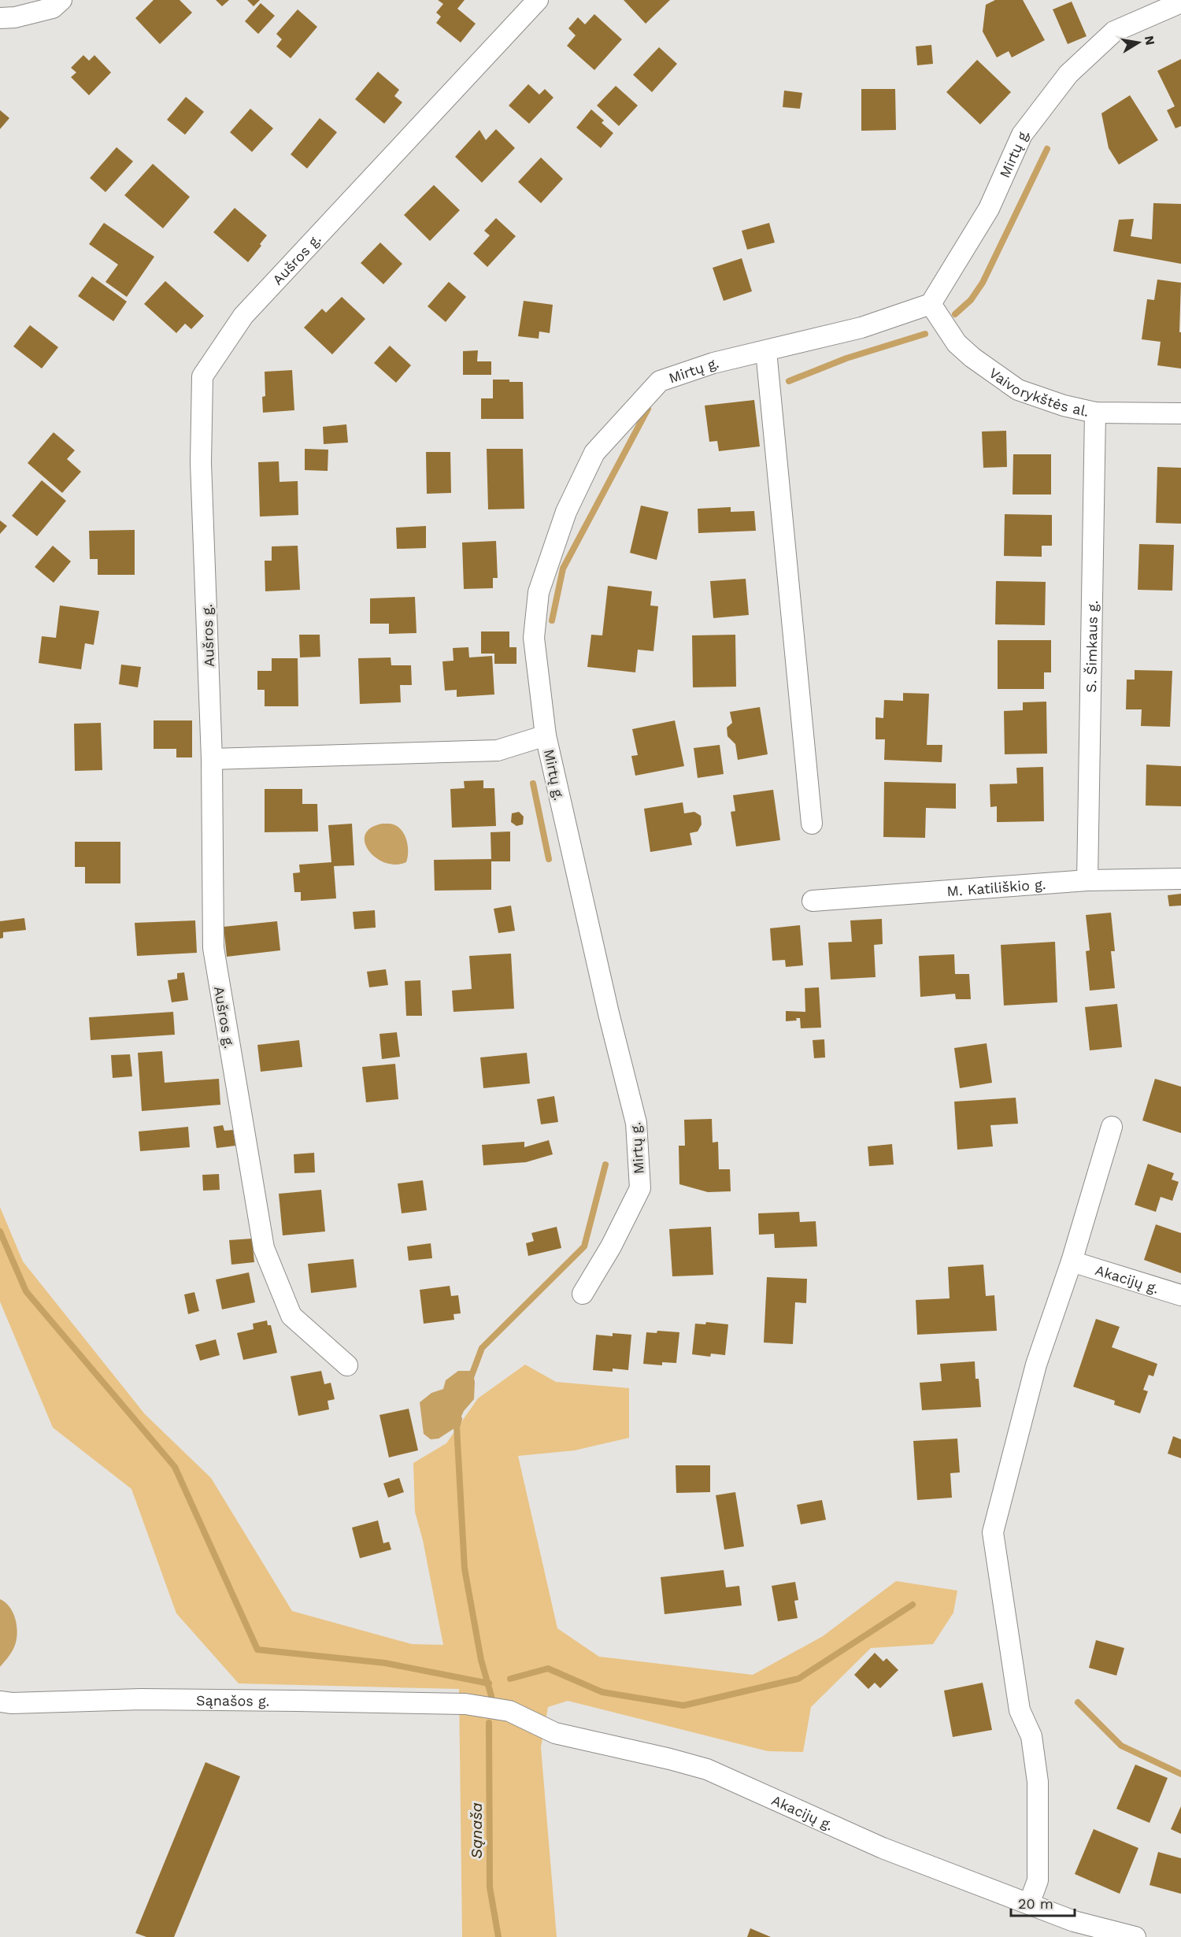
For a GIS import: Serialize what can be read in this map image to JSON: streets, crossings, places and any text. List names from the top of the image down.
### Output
{
  "streets": {
    "street": [
      "Mirtų g.",
      "Aušros g.",
      "Vaivorykštės al.",
      "S. Šimkaus g.",
      "M. Katiliškio g.",
      "Akacijų g.",
      "Sąnašos g."
    ]
  },
  "crossings": [
    ["Mirtų g.", "Vaivorykštės al."],
    ["Vaivorykštės al.", "S. Šimkaus g."],
    ["S. Šimkaus g.", "M. Katiliškio g."],
    ["Akacijų g.", "Sąnašos g."]
  ],
  "water": ["Sąnaša"],
  "scale_bar": "20 m",
  "north": "right"
}
